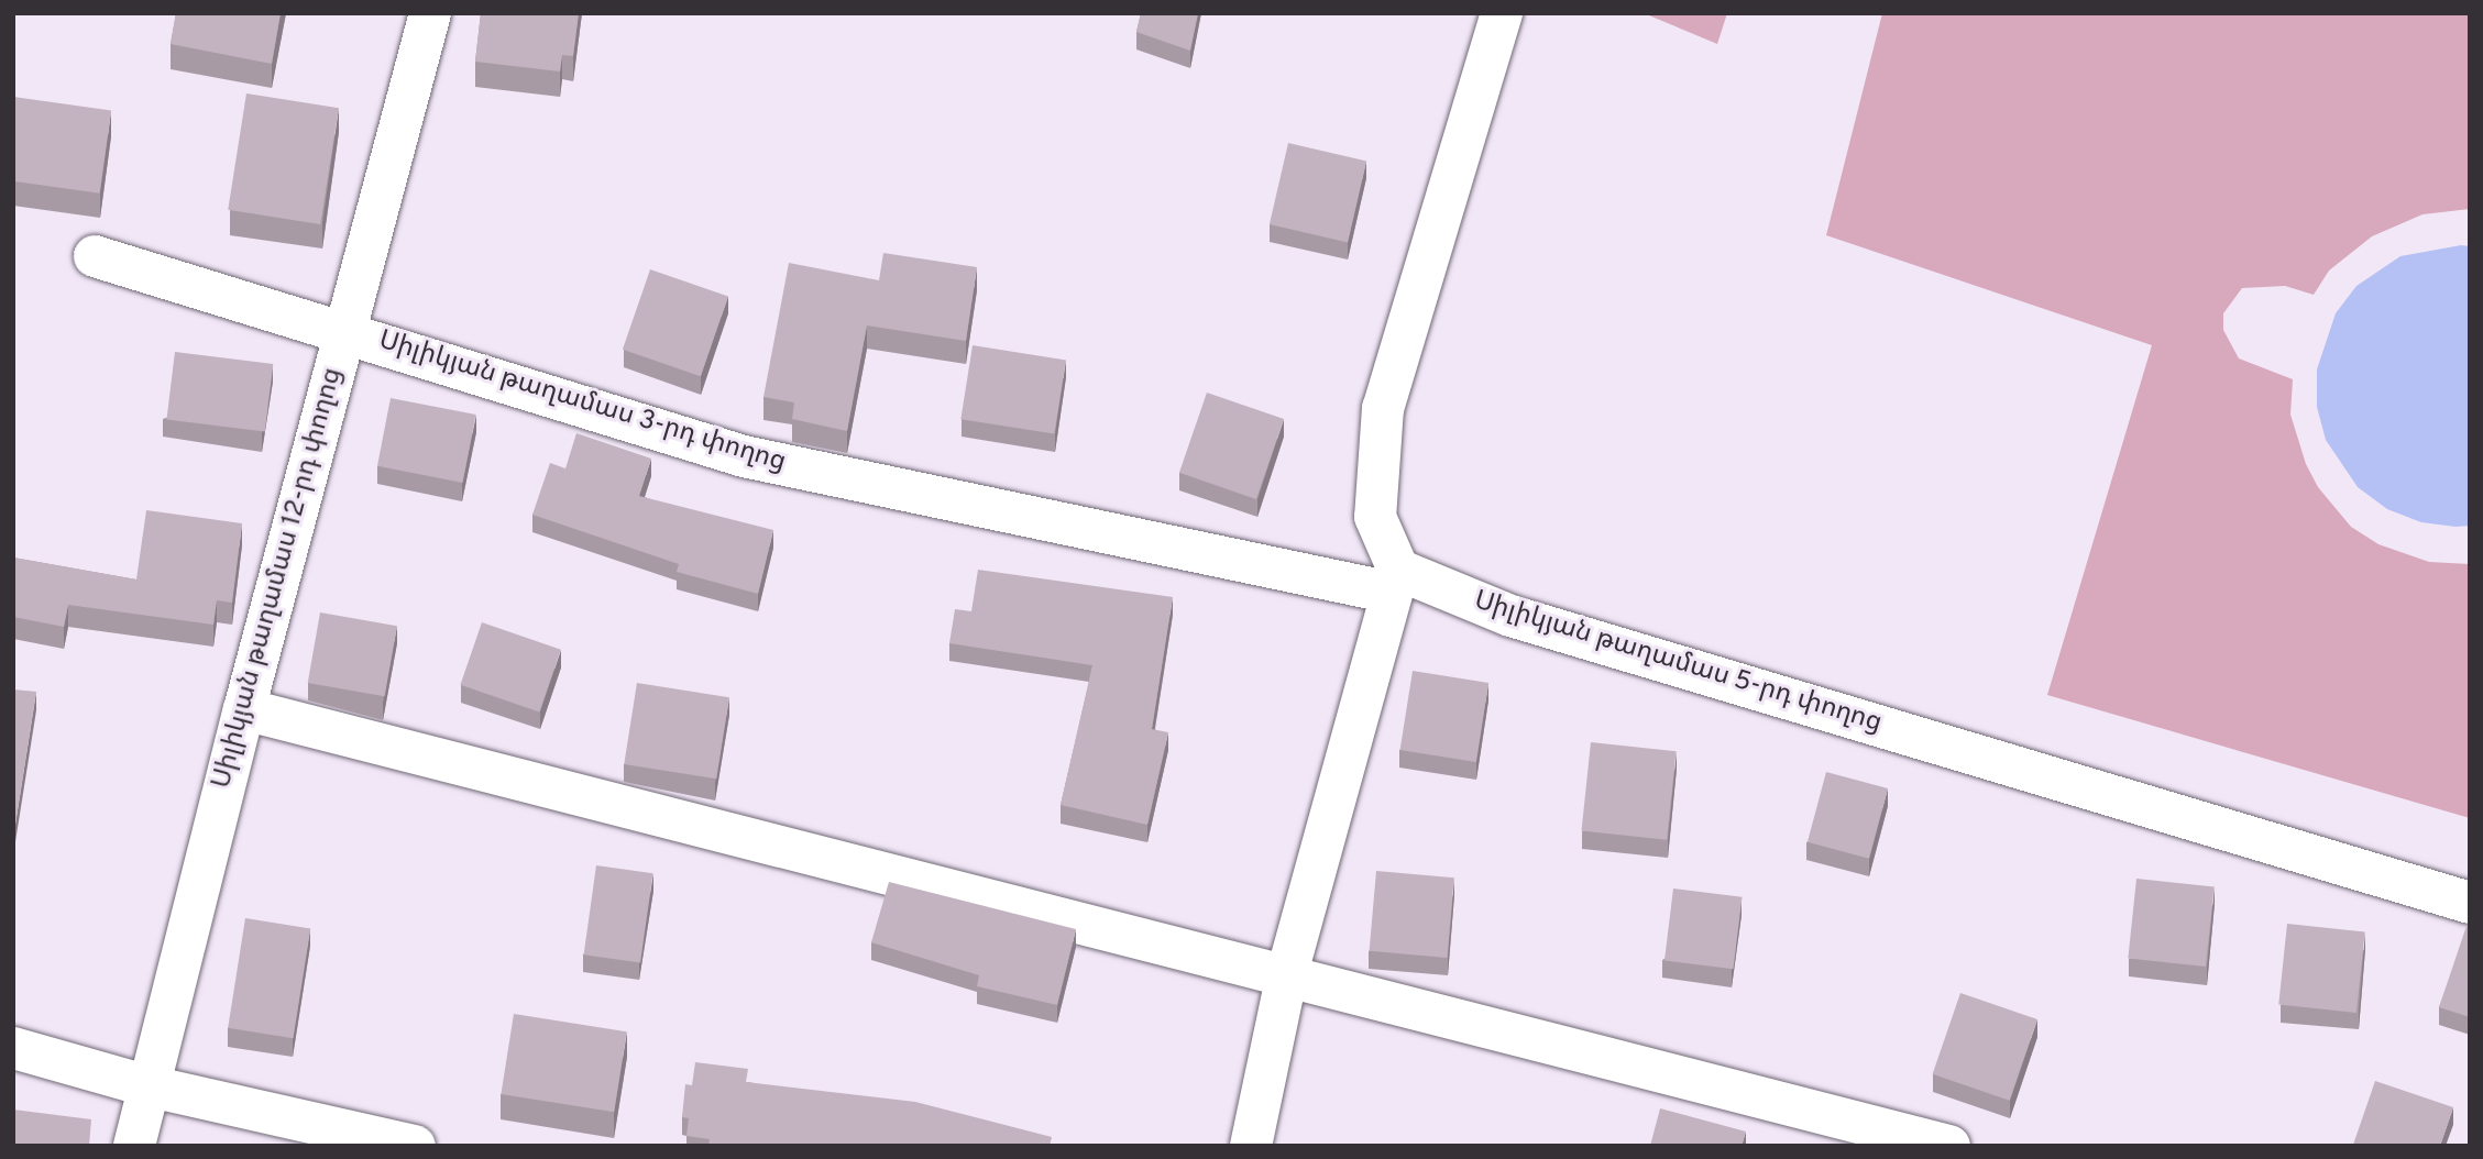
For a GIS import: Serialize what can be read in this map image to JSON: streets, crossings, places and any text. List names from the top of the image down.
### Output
{
  "streets": {
    "street": ["Սիլիկյան թաղամաս 3-րդ փողոց", "Սիլիկյան թաղամաս 12-րդ փողոց", "Սիլիկյան թաղամաս 5-րդ փողոց"]
  },
  "crossings": [
    ["Սիլիկյան թաղամաս 3-րդ փողոց", "Սիլիկյան թաղամաս 12-րդ փողոց"],
    ["Սիլիկյան թաղամաս 3-րդ փողոց", "Սիլիկյան թաղամաս 5-րդ փողոց"]
  ]
}
